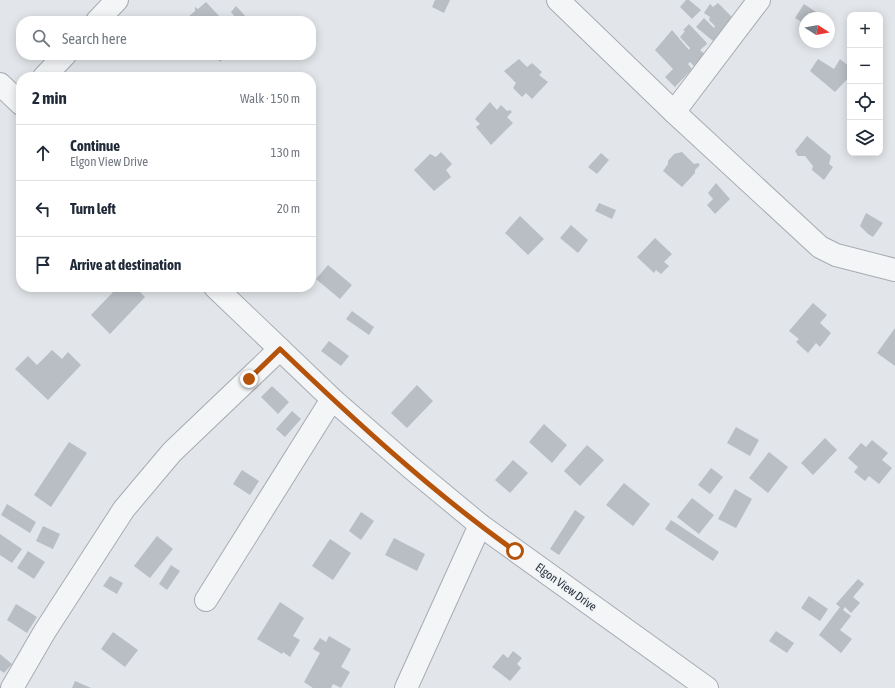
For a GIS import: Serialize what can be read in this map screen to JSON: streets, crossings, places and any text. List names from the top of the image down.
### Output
{
  "streets": {
    "street": ["Elgon View Drive"]
  },
  "north": "right",
  "page": {
    "map_buttons": ["+", "−"],
    "search": "Search here",
    "heading": ["2 min", "Walk · 150 m"],
    "list": [
      ["Continue", "Elgon View Drive", "130 m"],
      ["Turn left", "20 m"],
      "Arrive at destination"
    ]
  }
}
